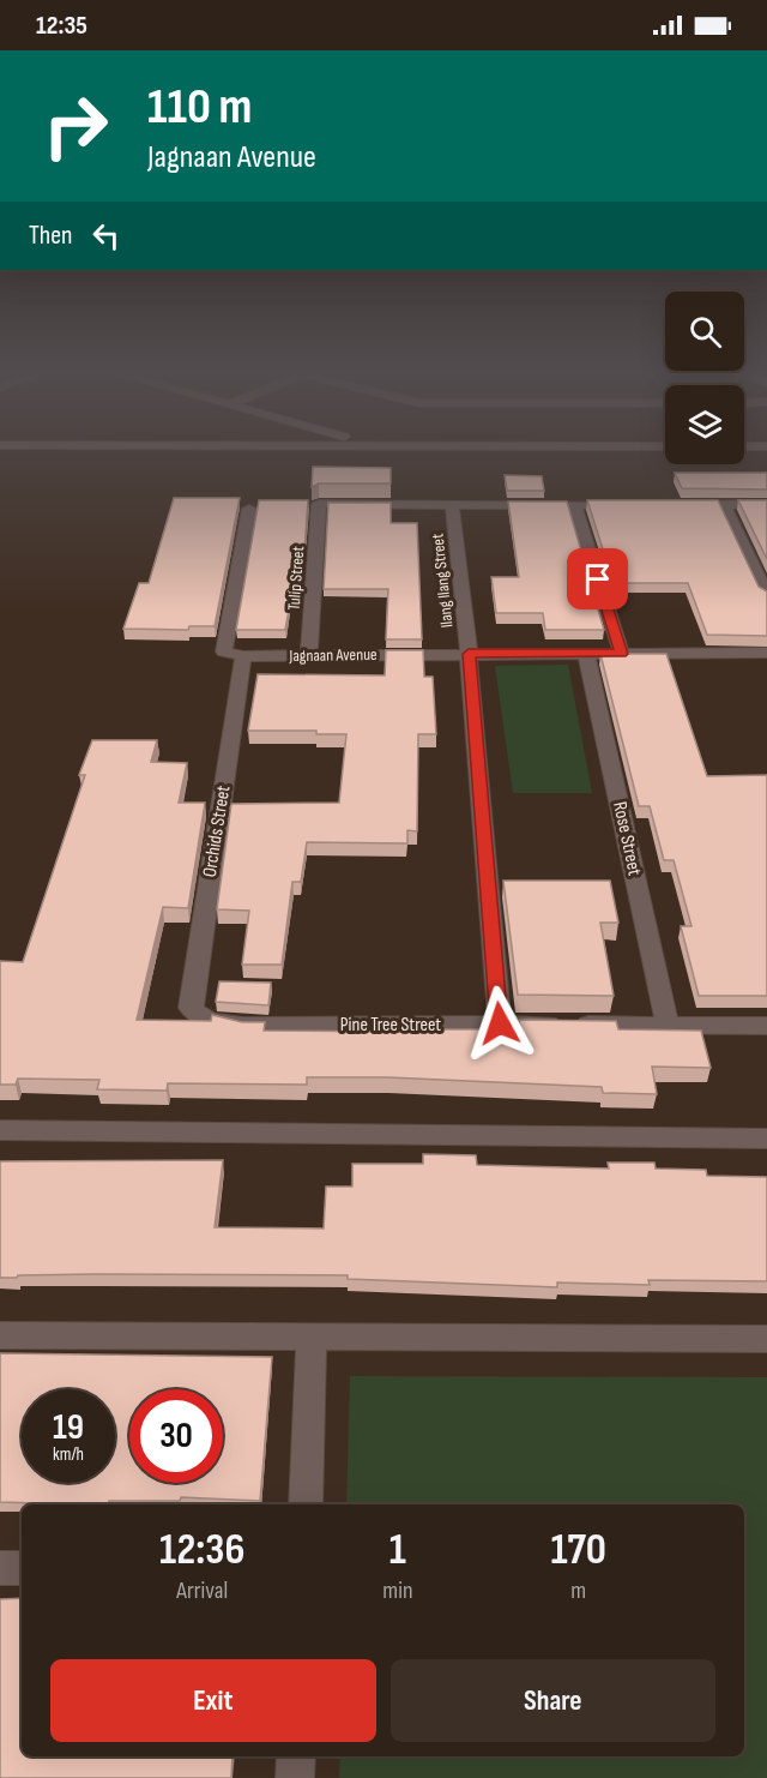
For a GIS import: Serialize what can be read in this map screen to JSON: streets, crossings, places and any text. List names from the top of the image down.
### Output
{
  "streets": {
    "street": [
      "Tulip Street",
      "Ilang Ilang Street",
      "Jagnaan Avenue",
      "Orchids Street",
      "Rose Street",
      "Pine Tree Street"
    ]
  },
  "crossings": [
    ["Tulip Street", "Ilang Ilang Street"],
    ["Tulip Street", "Jagnaan Avenue"],
    ["Ilang Ilang Street", "Jagnaan Avenue"],
    ["Ilang Ilang Street", "Pine Tree Street"],
    ["Jagnaan Avenue", "Orchids Street"],
    ["Jagnaan Avenue", "Rose Street"],
    ["Orchids Street", "Pine Tree Street"],
    ["Rose Street", "Pine Tree Street"]
  ],
  "page": {
    "status": "12:35",
    "turn": ["110 m", "Jagnaan Avenue"],
    "then": "Then",
    "speed": "19 km/h",
    "limit": "30",
    "eta": [
      "12:36",
      "Arrival",
      "1",
      "min",
      "170",
      "m"
    ],
    "buttons": ["Exit", "Share"]
  }
}
